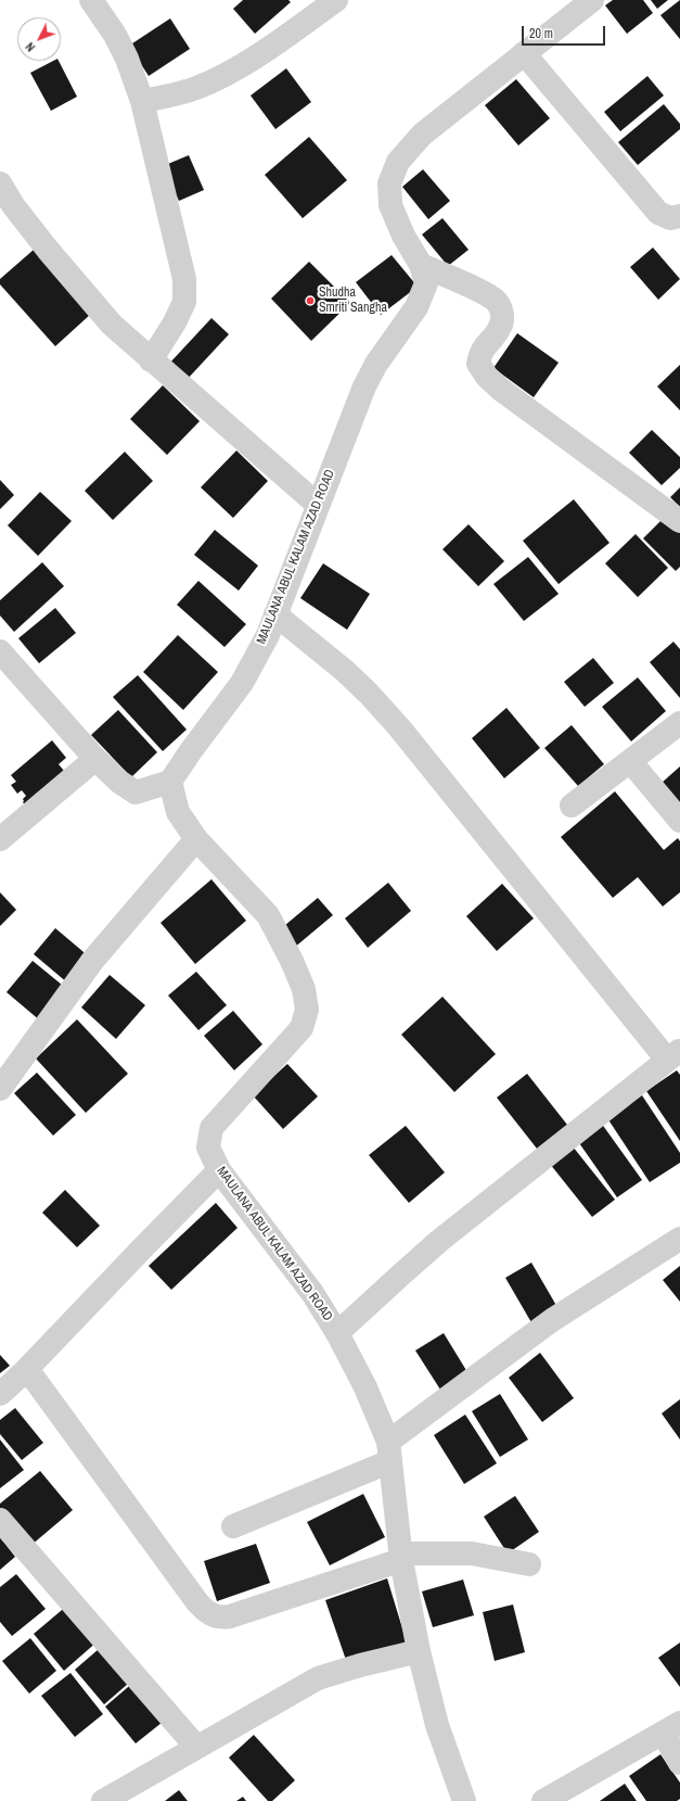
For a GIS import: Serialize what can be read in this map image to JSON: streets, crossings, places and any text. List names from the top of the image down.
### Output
{
  "streets": {
    "street": ["MAULANA ABUL KALAM AZAD ROAD"]
  },
  "places": ["Shudha Smriti Sangha"],
  "scale_bar": "20 m",
  "north": "bottom left"
}
